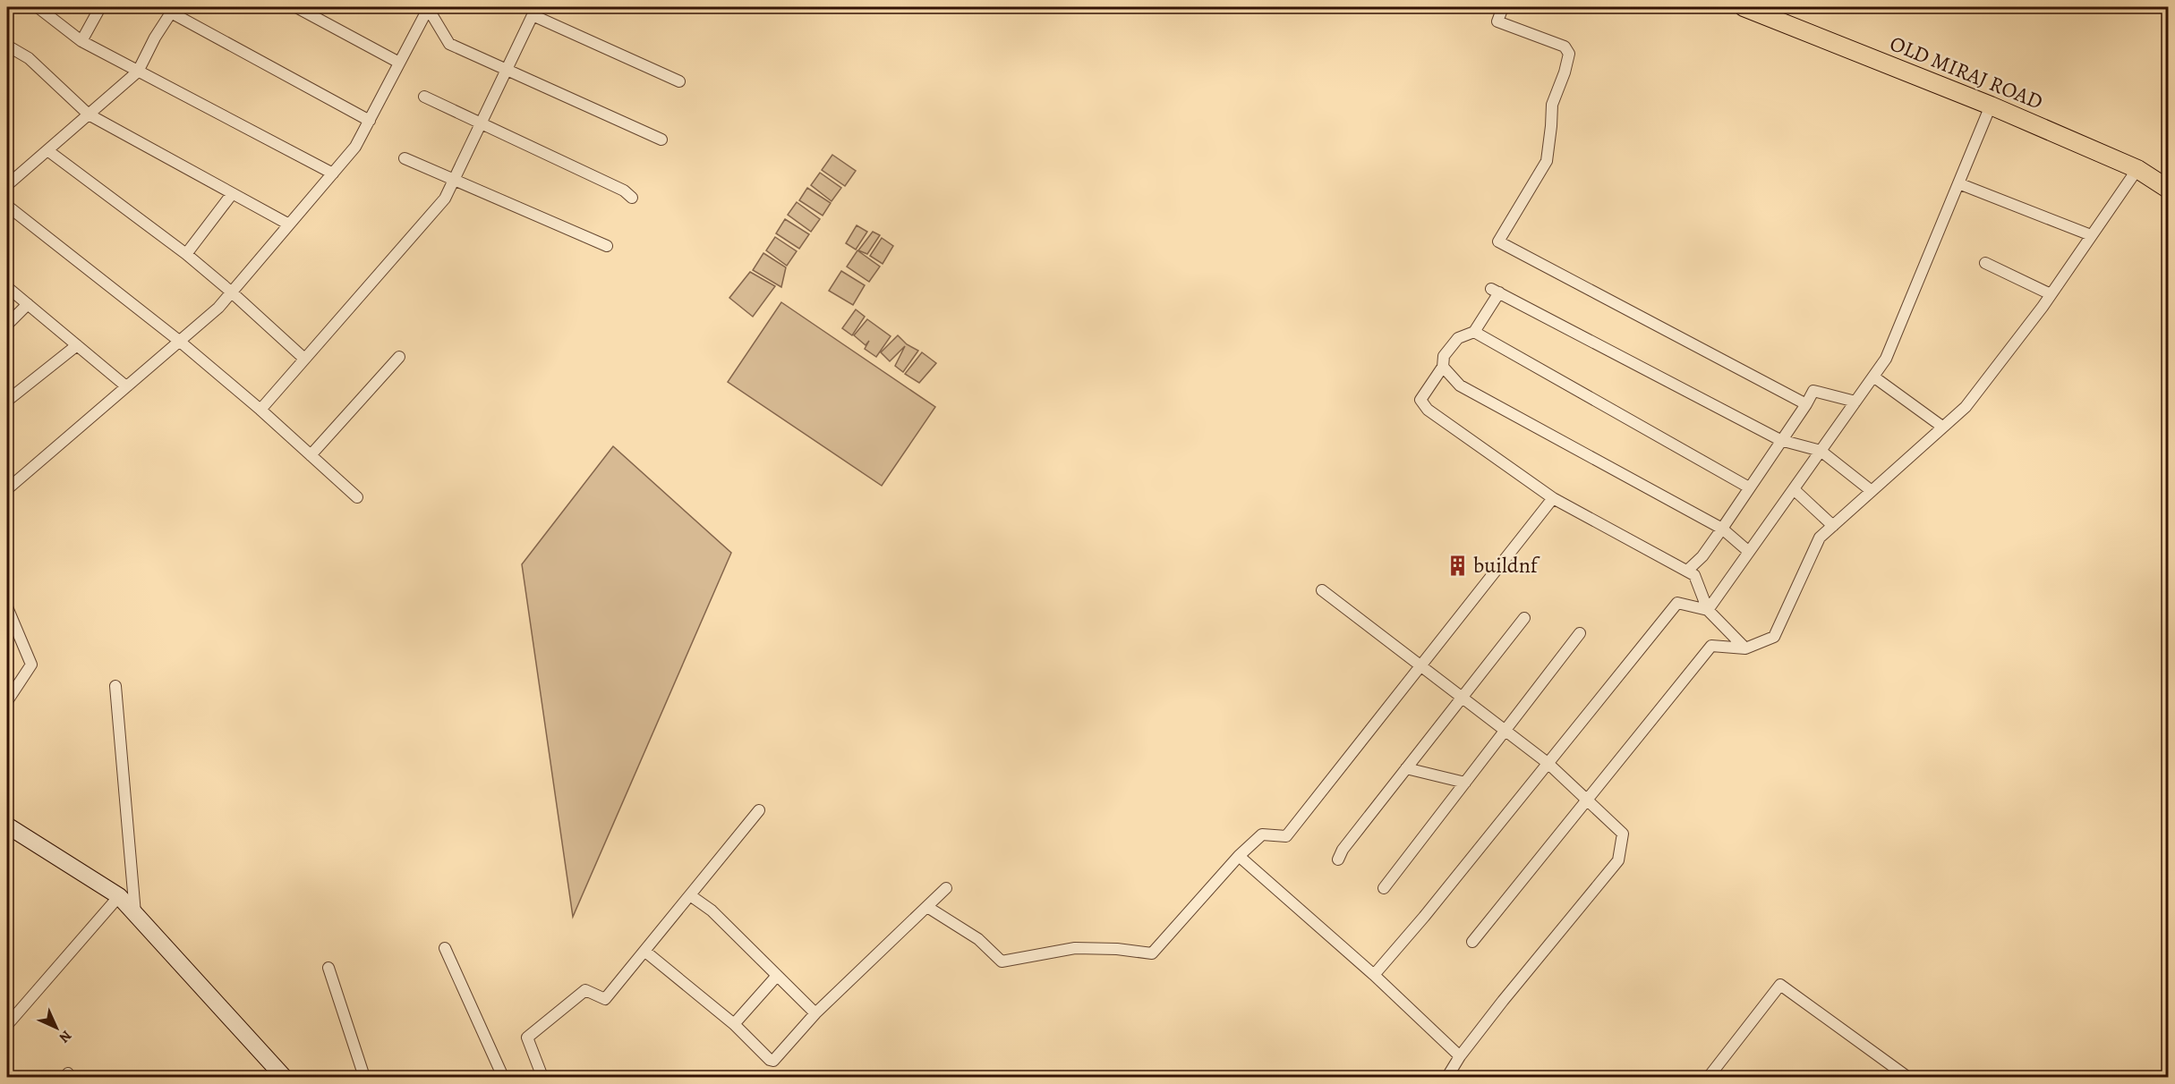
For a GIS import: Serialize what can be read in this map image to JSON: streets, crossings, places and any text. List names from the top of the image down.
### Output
{
  "streets": {
    "main road": ["OLD MIRAJ ROAD"]
  },
  "places": {
    "building": ["buildnf"]
  },
  "north": "bottom right"
}
